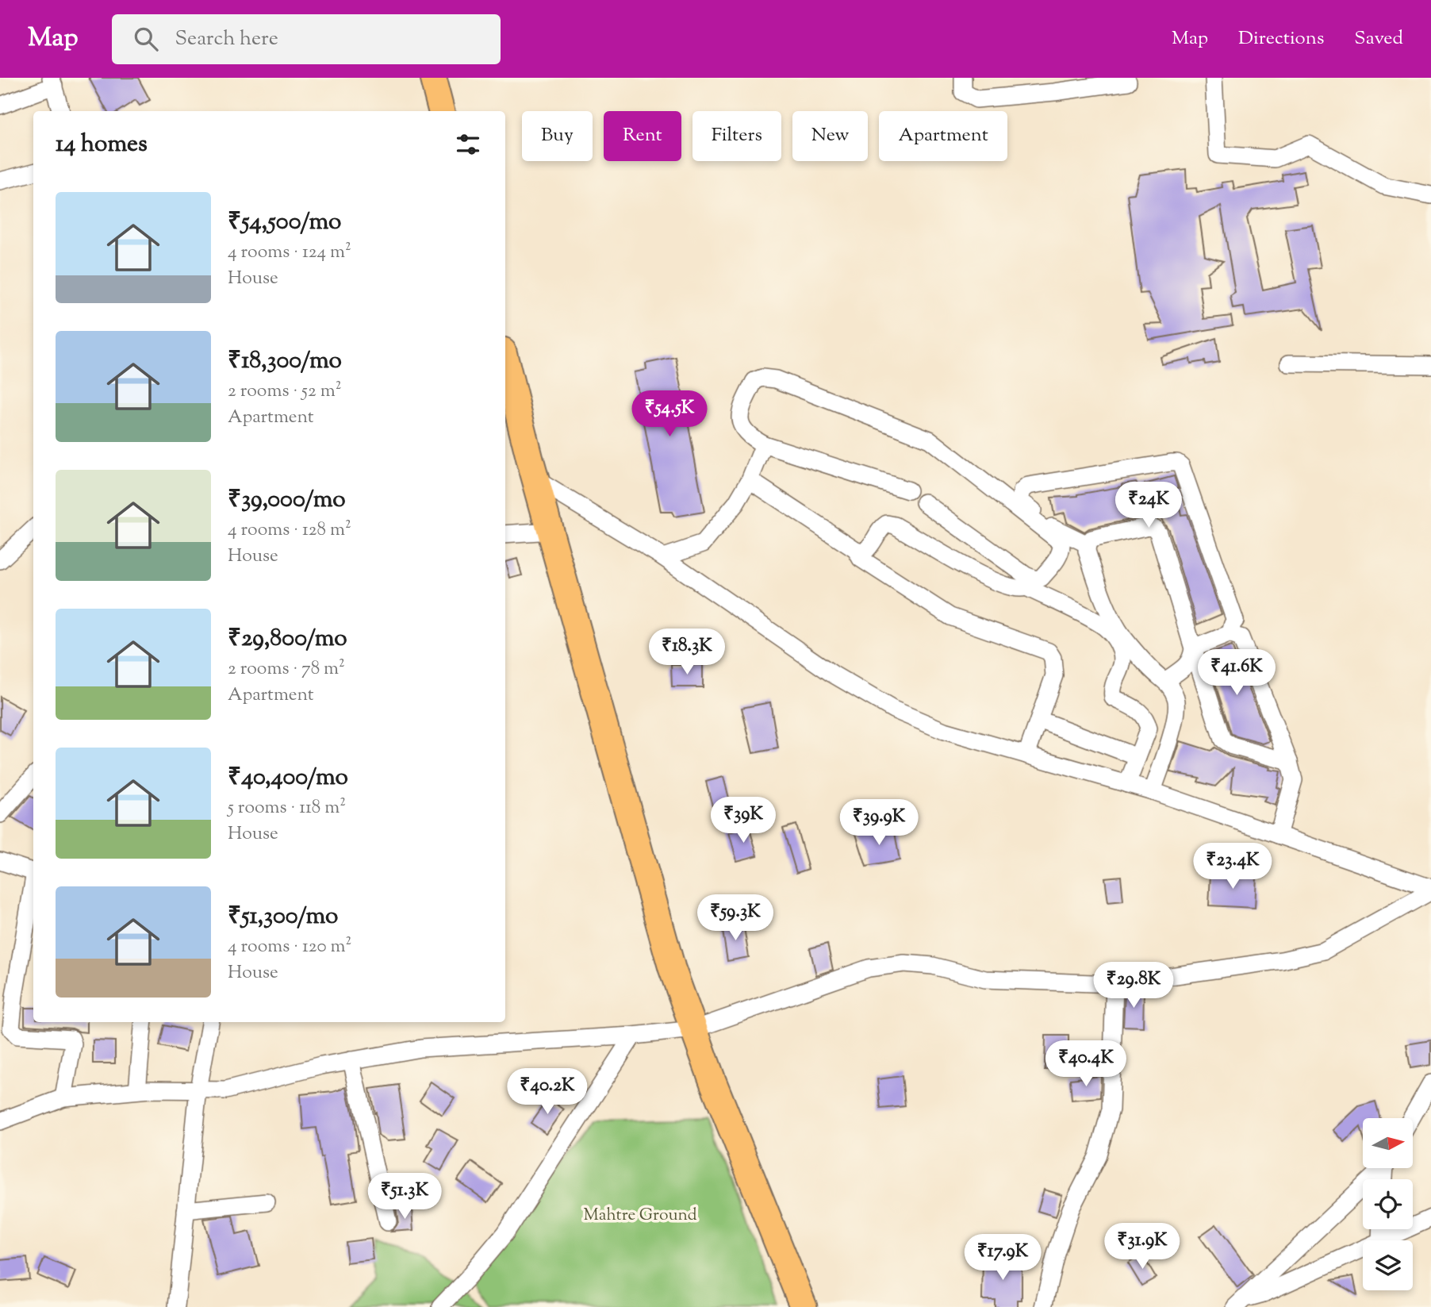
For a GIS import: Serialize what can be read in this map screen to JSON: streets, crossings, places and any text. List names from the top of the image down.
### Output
{
  "parks": ["Mahtre Ground"],
  "north": "right",
  "page": {
    "header": "Map",
    "search": "Search here",
    "nav": ["Map", "Directions", "Saved"],
    "chip": [
      "Buy",
      "Rent",
      "Filters",
      "New",
      "Apartment"
    ],
    "heading": "14 homes",
    "list": [
      {
        "name": "₹54,500/mo",
        "note": "4 rooms · 124 m² · House"
      },
      {
        "name": "₹18,300/mo",
        "note": "2 rooms · 52 m² · Apartment"
      },
      {
        "name": "₹39,000/mo",
        "note": "4 rooms · 128 m² · House"
      },
      {
        "name": "₹29,800/mo",
        "note": "2 rooms · 78 m² · Apartment"
      },
      {
        "name": "₹40,400/mo",
        "note": "5 rooms · 118 m² · House"
      },
      {
        "name": "₹51,300/mo",
        "note": "4 rooms · 120 m² · House"
      }
    ],
    "price": [
      "₹54.5K",
      "₹24K",
      "₹18.3K",
      "₹41.6K",
      "₹39K",
      "₹39.9K",
      "₹23.4K",
      "₹59.3K",
      "₹29.8K",
      "₹40.4K",
      "₹40.2K",
      "₹51.3K",
      "₹31.9K",
      "₹17.9K"
    ]
  }
}
